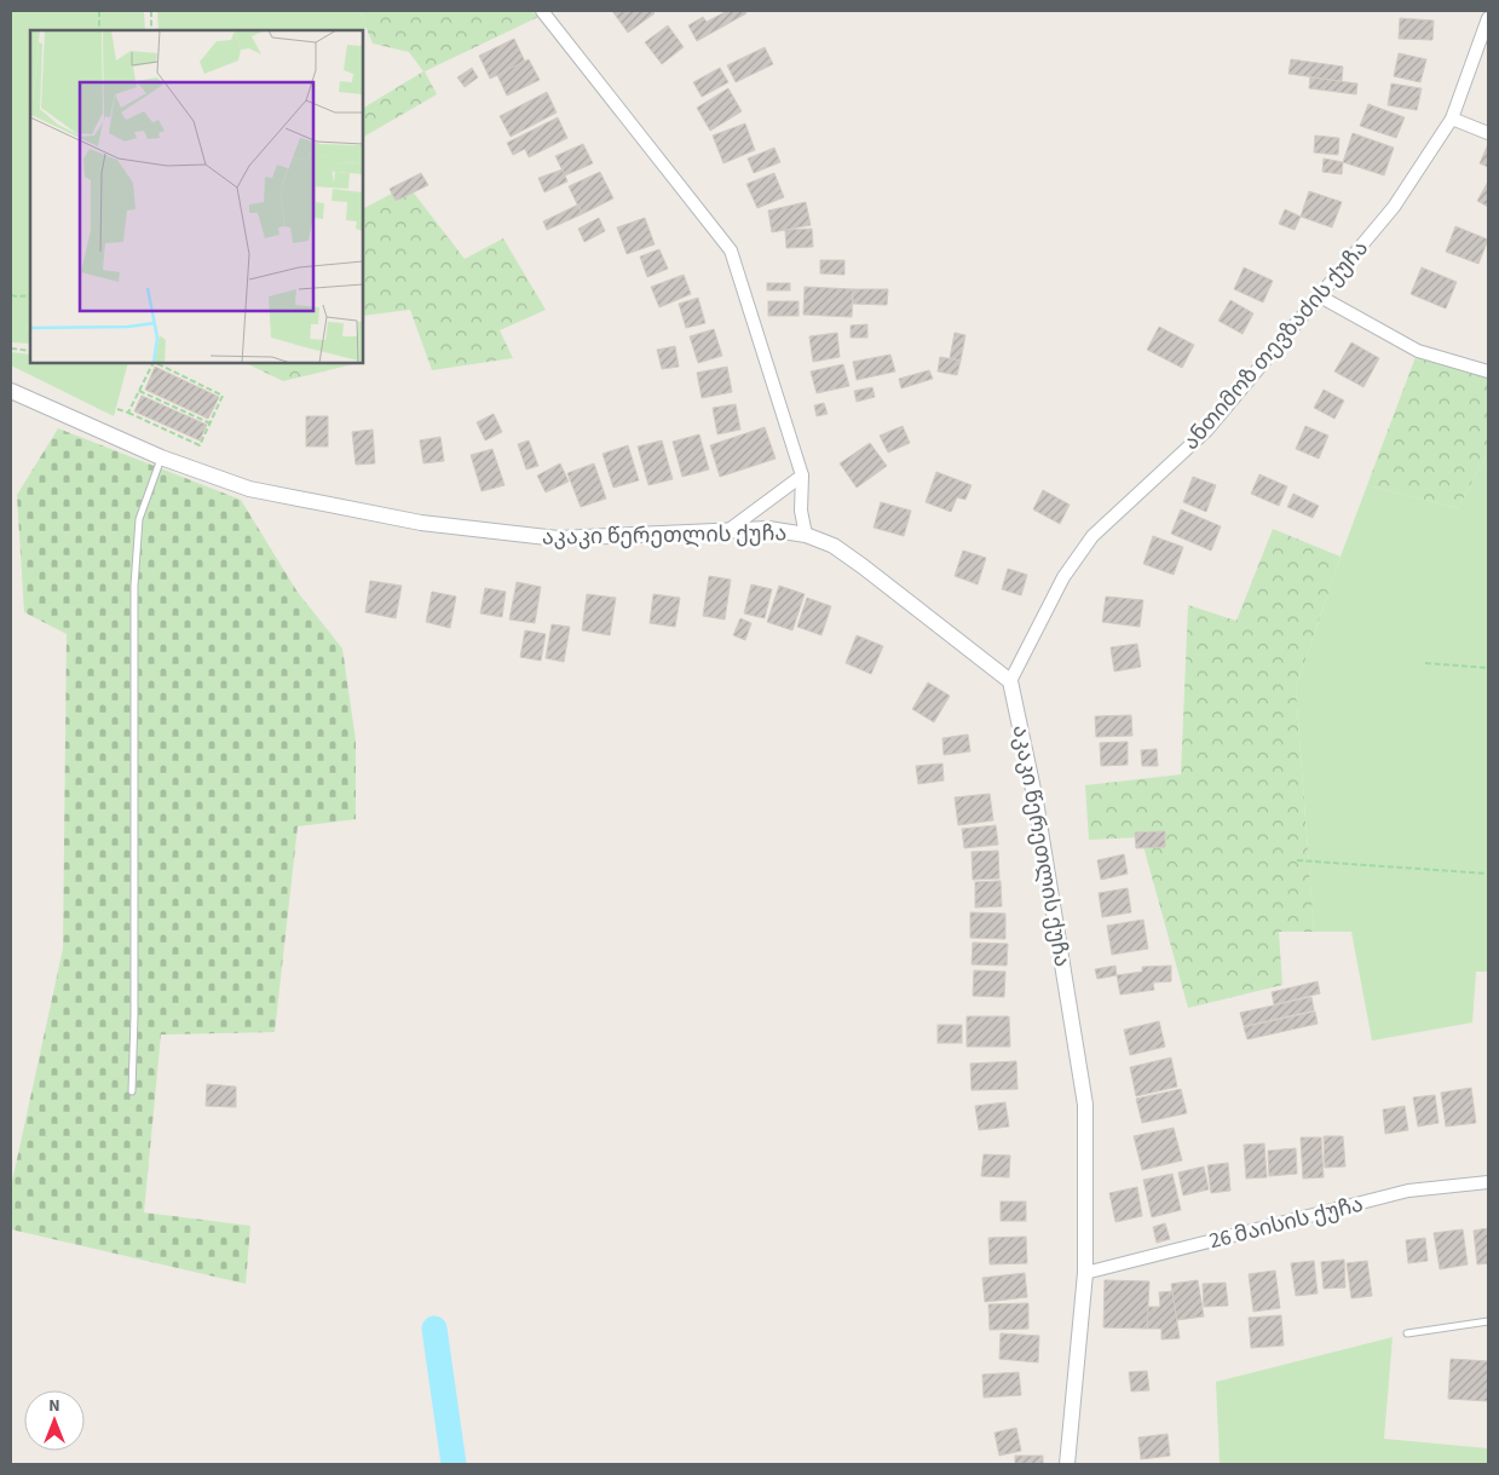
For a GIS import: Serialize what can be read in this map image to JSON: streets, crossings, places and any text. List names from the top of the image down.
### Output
{
  "streets": {
    "street": ["ანთიმოზ თევზაძის ქუჩა", "აკაკი წერეთლის ქუჩა", "26 მაისის ქუჩა"]
  },
  "crossings": [
    ["ანთიმოზ თევზაძის ქუჩა", "აკაკი წერეთლის ქუჩა"],
    ["აკაკი წერეთლის ქუჩა", "26 მაისის ქუჩა"]
  ],
  "north": "top"
}
